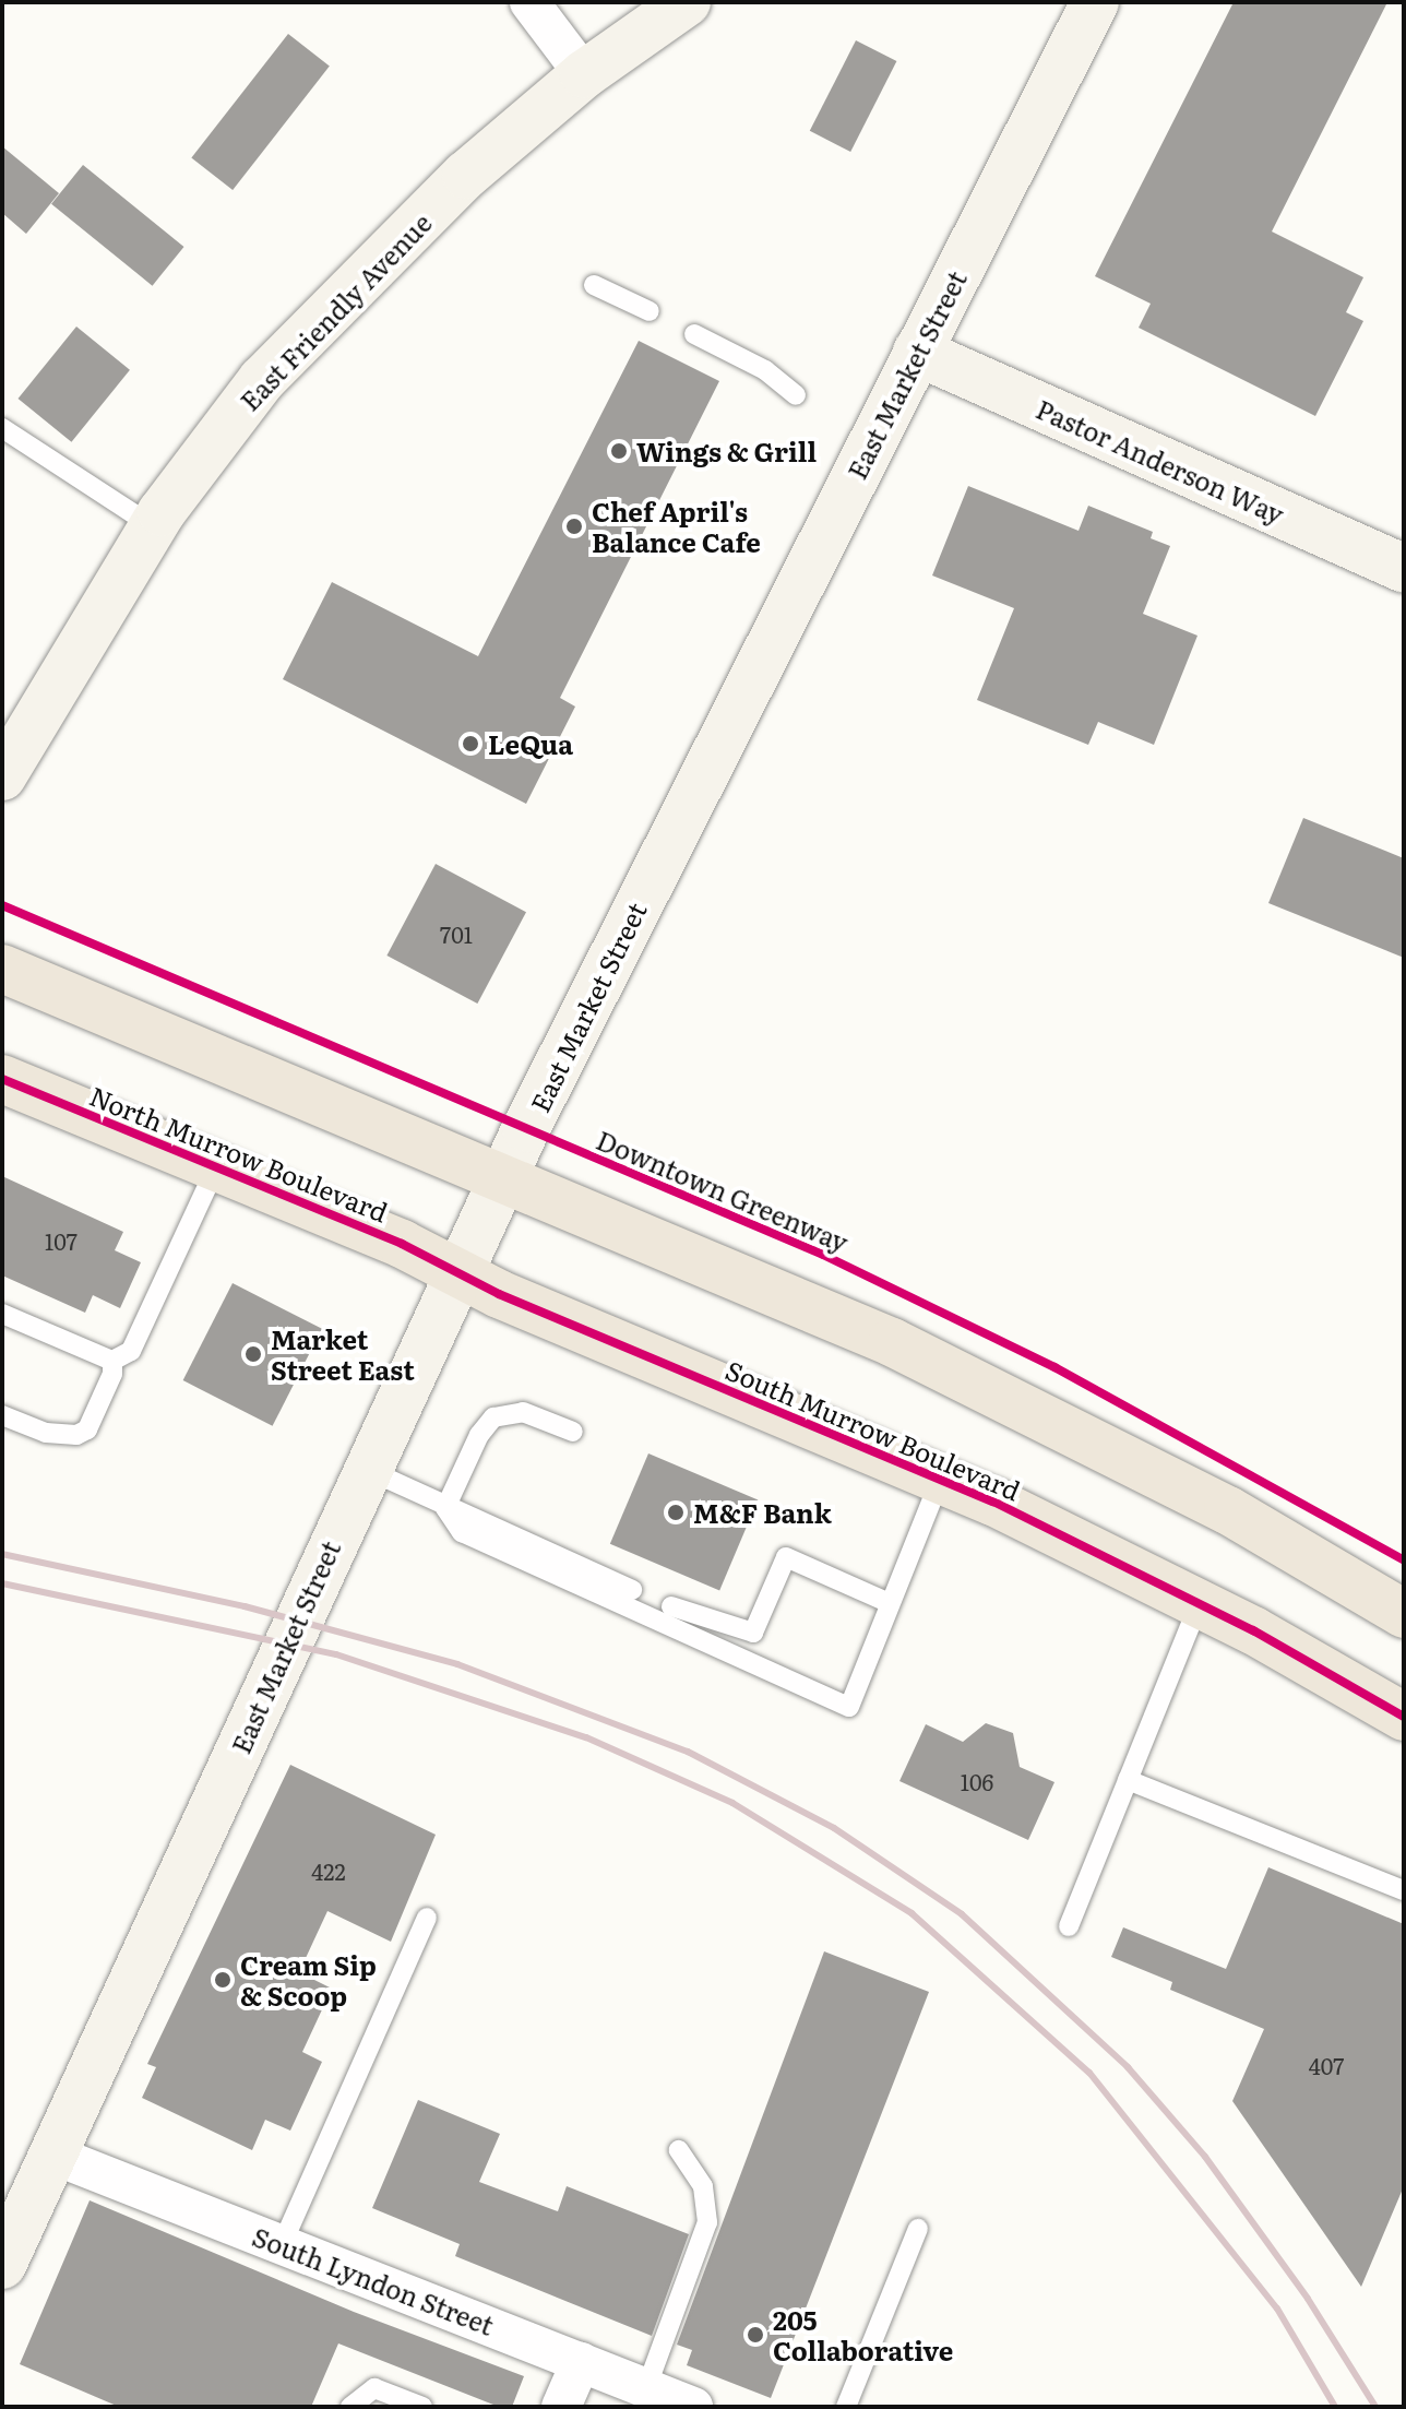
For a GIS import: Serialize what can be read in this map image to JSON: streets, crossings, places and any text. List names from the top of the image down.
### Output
{
  "streets": {
    "main road": [
      "East Friendly Avenue",
      "East Market Street",
      "Pastor Anderson Way",
      "North Murrow Boulevard",
      "South Murrow Boulevard"
    ],
    "street": ["South Lyndon Street"],
    "cycle path": ["Downtown Greenway"]
  },
  "crossings": [
    ["East Market Street", "Pastor Anderson Way"],
    ["East Market Street", "North Murrow Boulevard"],
    ["East Market Street", "South Murrow Boulevard"],
    ["East Market Street", "South Lyndon Street"],
    ["North Murrow Boulevard", "South Murrow Boulevard"]
  ],
  "places": [
    "Wings & Grill",
    "Chef April's Balance Cafe",
    "LeQua",
    "Market Street East",
    "M&F Bank",
    "Cream Sip & Scoop",
    "205 Collaborative"
  ],
  "house_numbers": [
    "701",
    "107",
    "106",
    "422",
    "407"
  ]
}
